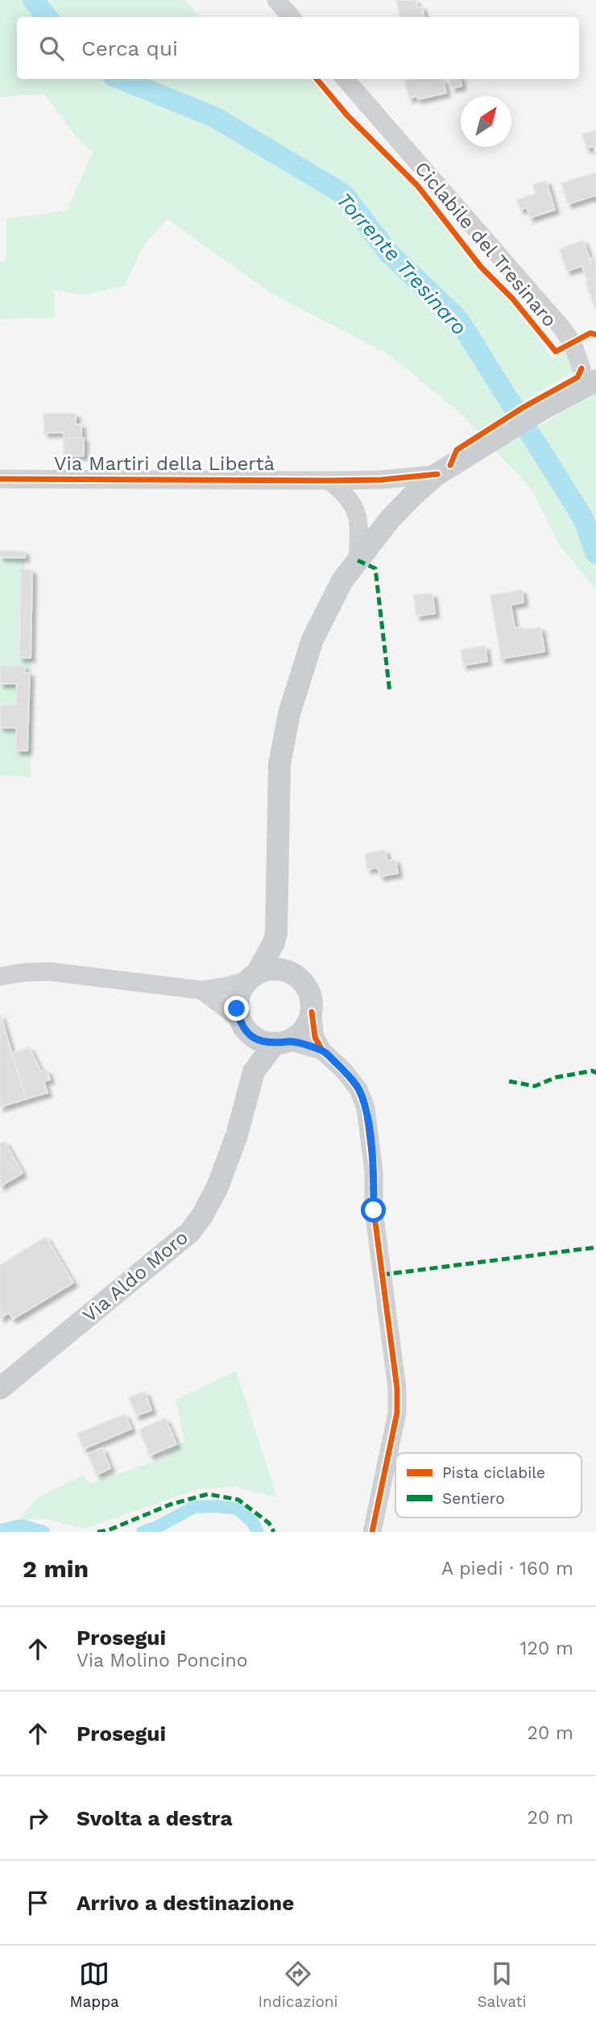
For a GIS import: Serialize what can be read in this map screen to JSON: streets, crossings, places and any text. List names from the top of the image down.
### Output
{
  "streets": {
    "main road": ["Via Aldo Moro"],
    "street": ["Via Martiri della Libertà"],
    "cycle path": ["Ciclabile del Tresinaro"]
  },
  "water": ["Torrente Tresinaro"],
  "legend": ["Pista ciclabile", "Sentiero"],
  "north": "top right",
  "page": {
    "search": "Cerca qui",
    "heading": ["2 min", "A piedi · 160 m"],
    "list": [
      ["Prosegui", "Via Molino Poncino", "120 m"],
      ["Prosegui", "20 m"],
      ["Svolta a destra", "20 m"],
      "Arrivo a destinazione"
    ],
    "nav": ["Mappa", "Indicazioni", "Salvati"]
  }
}
